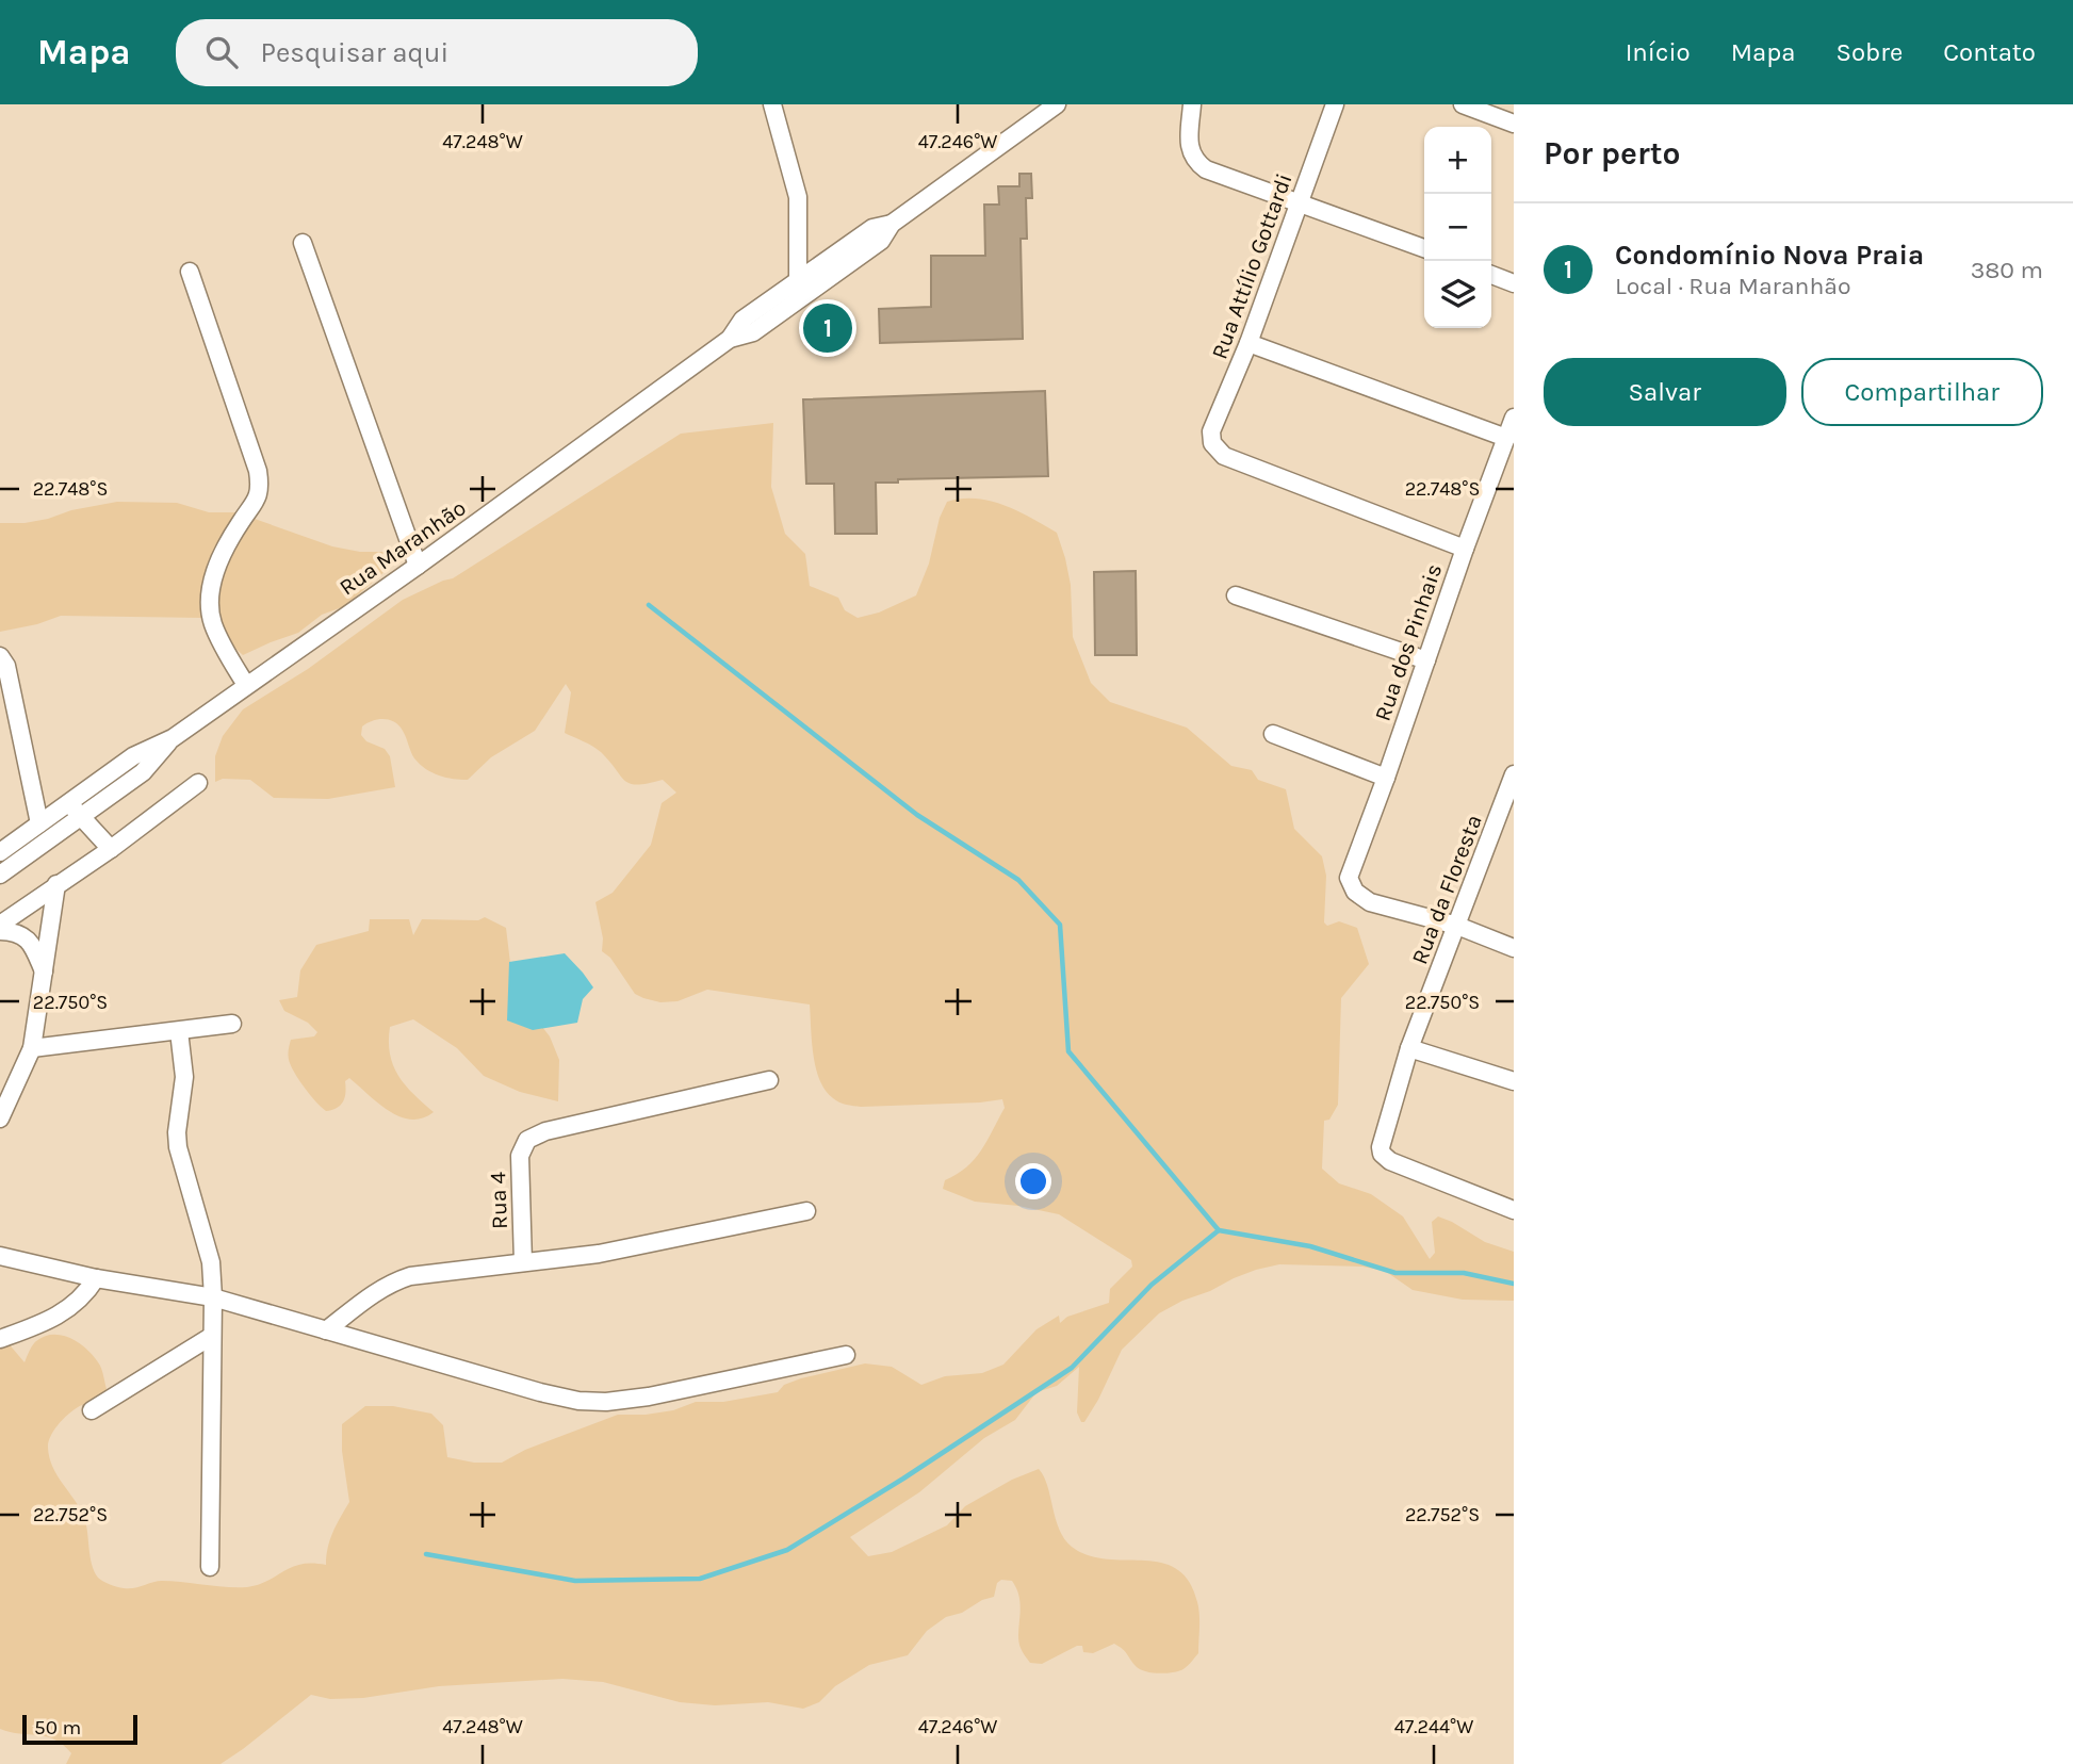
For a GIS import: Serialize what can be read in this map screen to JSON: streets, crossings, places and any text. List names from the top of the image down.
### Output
{
  "streets": {
    "street": [
      "Rua Attílio Gottardi",
      "Rua Maranhão",
      "Rua dos Pinhais",
      "Rua da Floresta",
      "Rua 4"
    ]
  },
  "crossings": [
    ["Rua Attílio Gottardi", "Rua dos Pinhais"],
    ["Rua dos Pinhais", "Rua da Floresta"]
  ],
  "scale_bar": "50 m",
  "page": {
    "header": "Mapa",
    "search": "Pesquisar aqui",
    "nav": [
      "Início",
      "Mapa",
      "Sobre",
      "Contato"
    ],
    "heading": "Por perto",
    "map_buttons": ["+", "−"],
    "list": [
      {
        "mark": "1",
        "name": "Condomínio Nova Praia",
        "note": "Local · Rua Maranhão",
        "value": "380 m"
      }
    ],
    "pins": "1",
    "buttons": ["Salvar", "Compartilhar"],
    "scale": "50 m"
  },
  "coordinates": [
    "47.248°W",
    "47.246°W",
    "22.748°S",
    "22.750°S",
    "22.752°S",
    "47.244°W"
  ]
}
